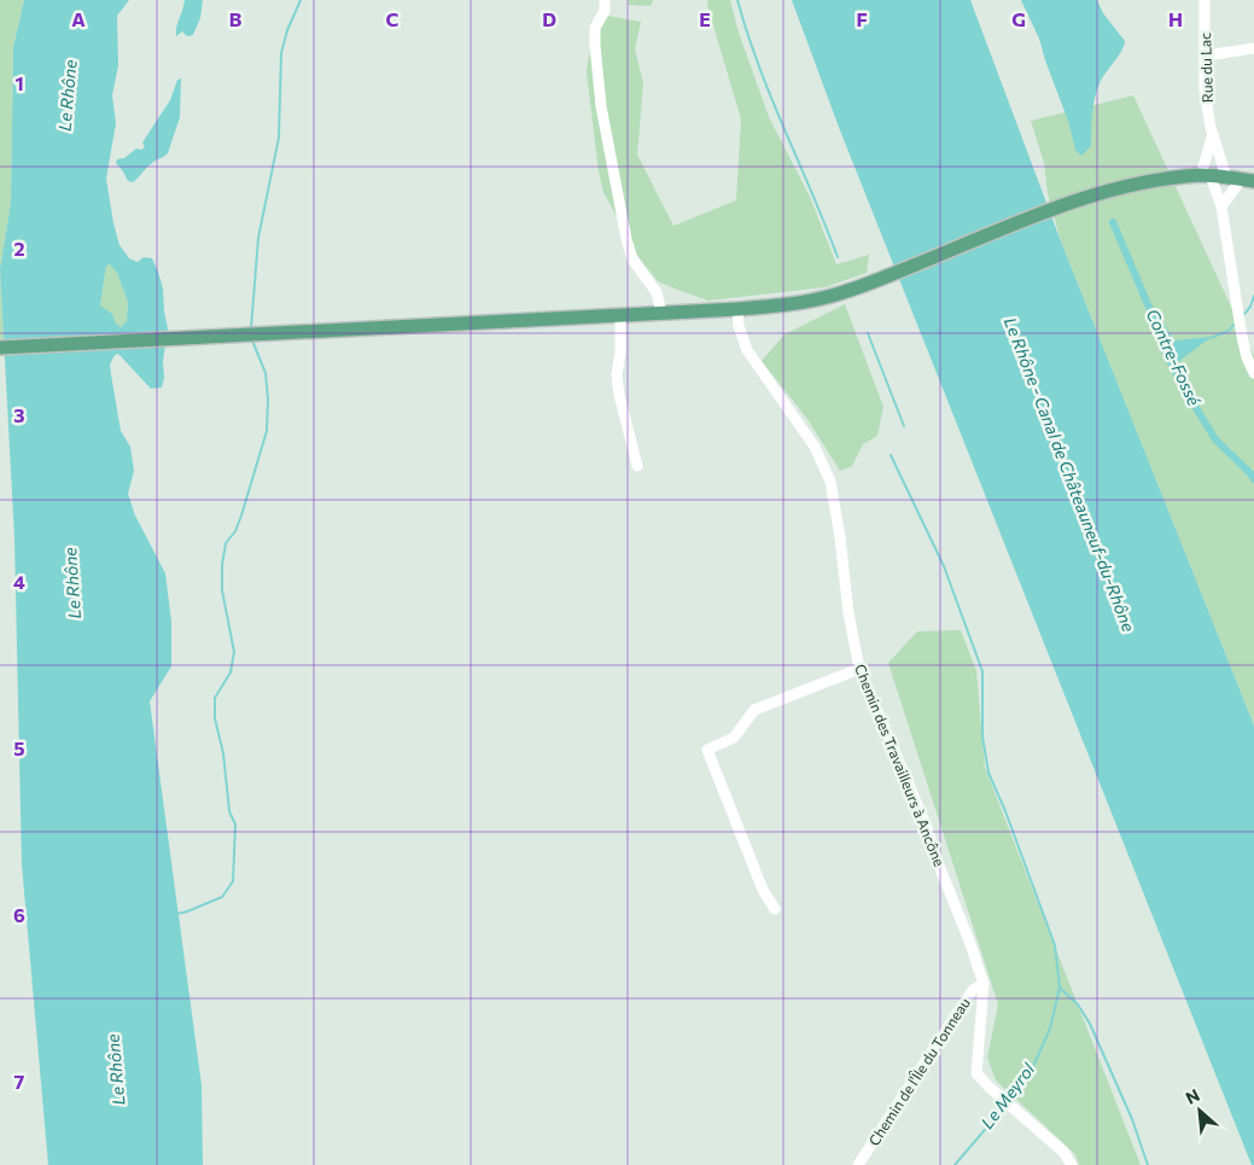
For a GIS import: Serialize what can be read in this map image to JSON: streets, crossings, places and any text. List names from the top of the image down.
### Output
{
  "streets": {
    "street": ["Rue du Lac", "Chemin des Travailleurs à Ancône", "Chemin de l'Île du Tonneau"]
  },
  "crossings": [
    ["Chemin des Travailleurs à Ancône", "Chemin de l'Île du Tonneau"]
  ],
  "water": [
    "Le Rhône",
    "Contre-Fossé",
    "Le Rhône - Canal de Châteauneuf-du-Rhône",
    "Le Meyrol"
  ],
  "north": "top left",
  "grid": {
    "columns": [
      "A",
      "B",
      "C",
      "D",
      "E",
      "F",
      "G",
      "H"
    ],
    "rows": [
      "1",
      "2",
      "3",
      "4",
      "5",
      "6",
      "7"
    ]
  }
}
